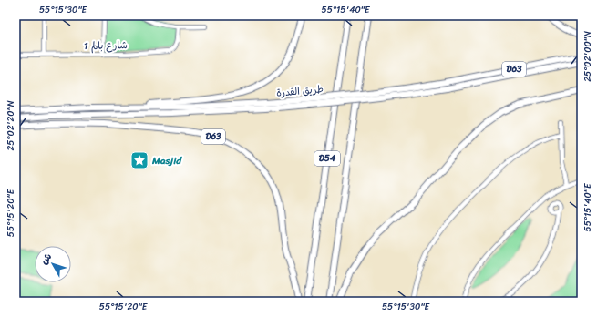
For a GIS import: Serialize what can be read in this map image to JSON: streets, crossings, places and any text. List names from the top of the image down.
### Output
{
  "streets": {
    "main road": ["D63", "طريق القدرة", "D54"],
    "street": ["شارع بالم 1"]
  },
  "places": {
    "place": ["Masjid"]
  },
  "north": "top left",
  "coordinates": [
    "55°15'30\"E",
    "55°15'40\"E",
    "25°02'00\"N",
    "25°02'20\"N",
    "55°15'20\"E"
  ]
}
